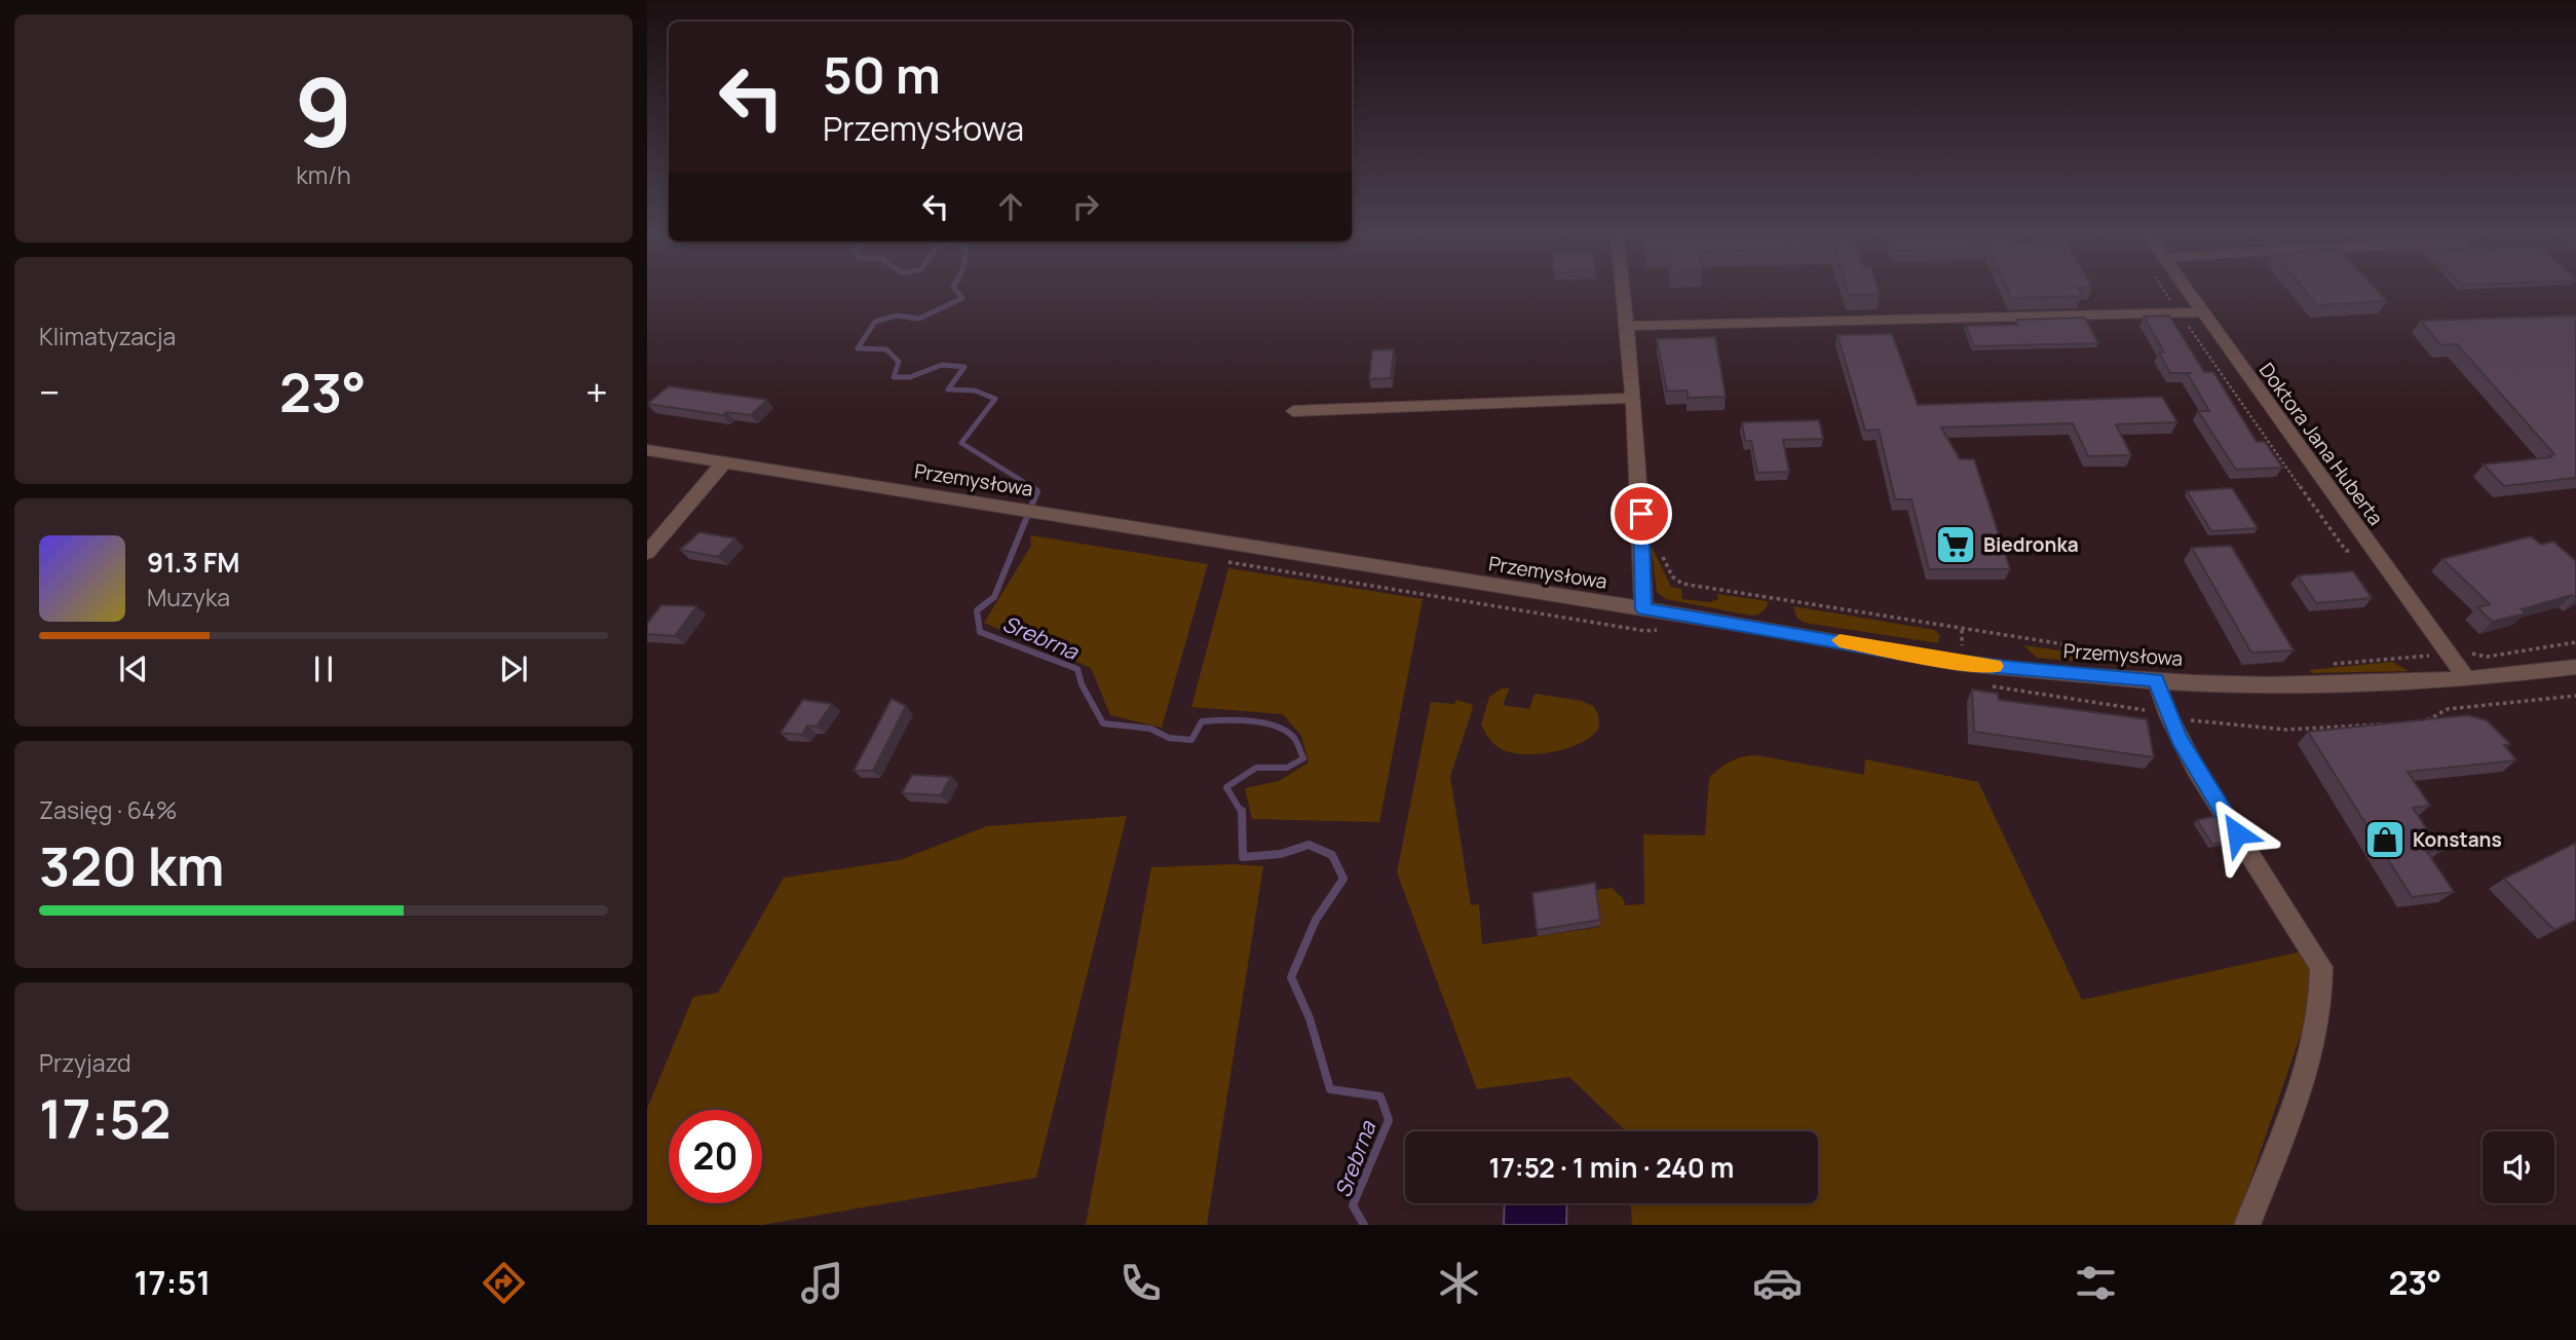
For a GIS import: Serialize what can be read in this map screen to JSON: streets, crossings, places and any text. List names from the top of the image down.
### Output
{
  "streets": {
    "street": ["Doktora Jana Huberta", "Przemysłowa"]
  },
  "crossings": [
    ["Doktora Jana Huberta", "Przemysłowa"]
  ],
  "water": ["Srebrna"],
  "places": {
    "supermarket": ["Biedronka"],
    "shop": ["Konstans"]
  },
  "page": {
    "tile": [
      ["9", "km/h"],
      "Klimatyzacja",
      ["Zasięg · 64%", "320 km"],
      ["Przyjazd", "17:52"]
    ],
    "turn": ["50 m", "Przemysłowa"],
    "heat": ["−", "23°", "+"],
    "song": ["91.3 FM", "Muzyka"],
    "limit": "20",
    "trip": "17:52 · 1 min · 240 m",
    "tabs": ["17:51", "23°"]
  }
}
